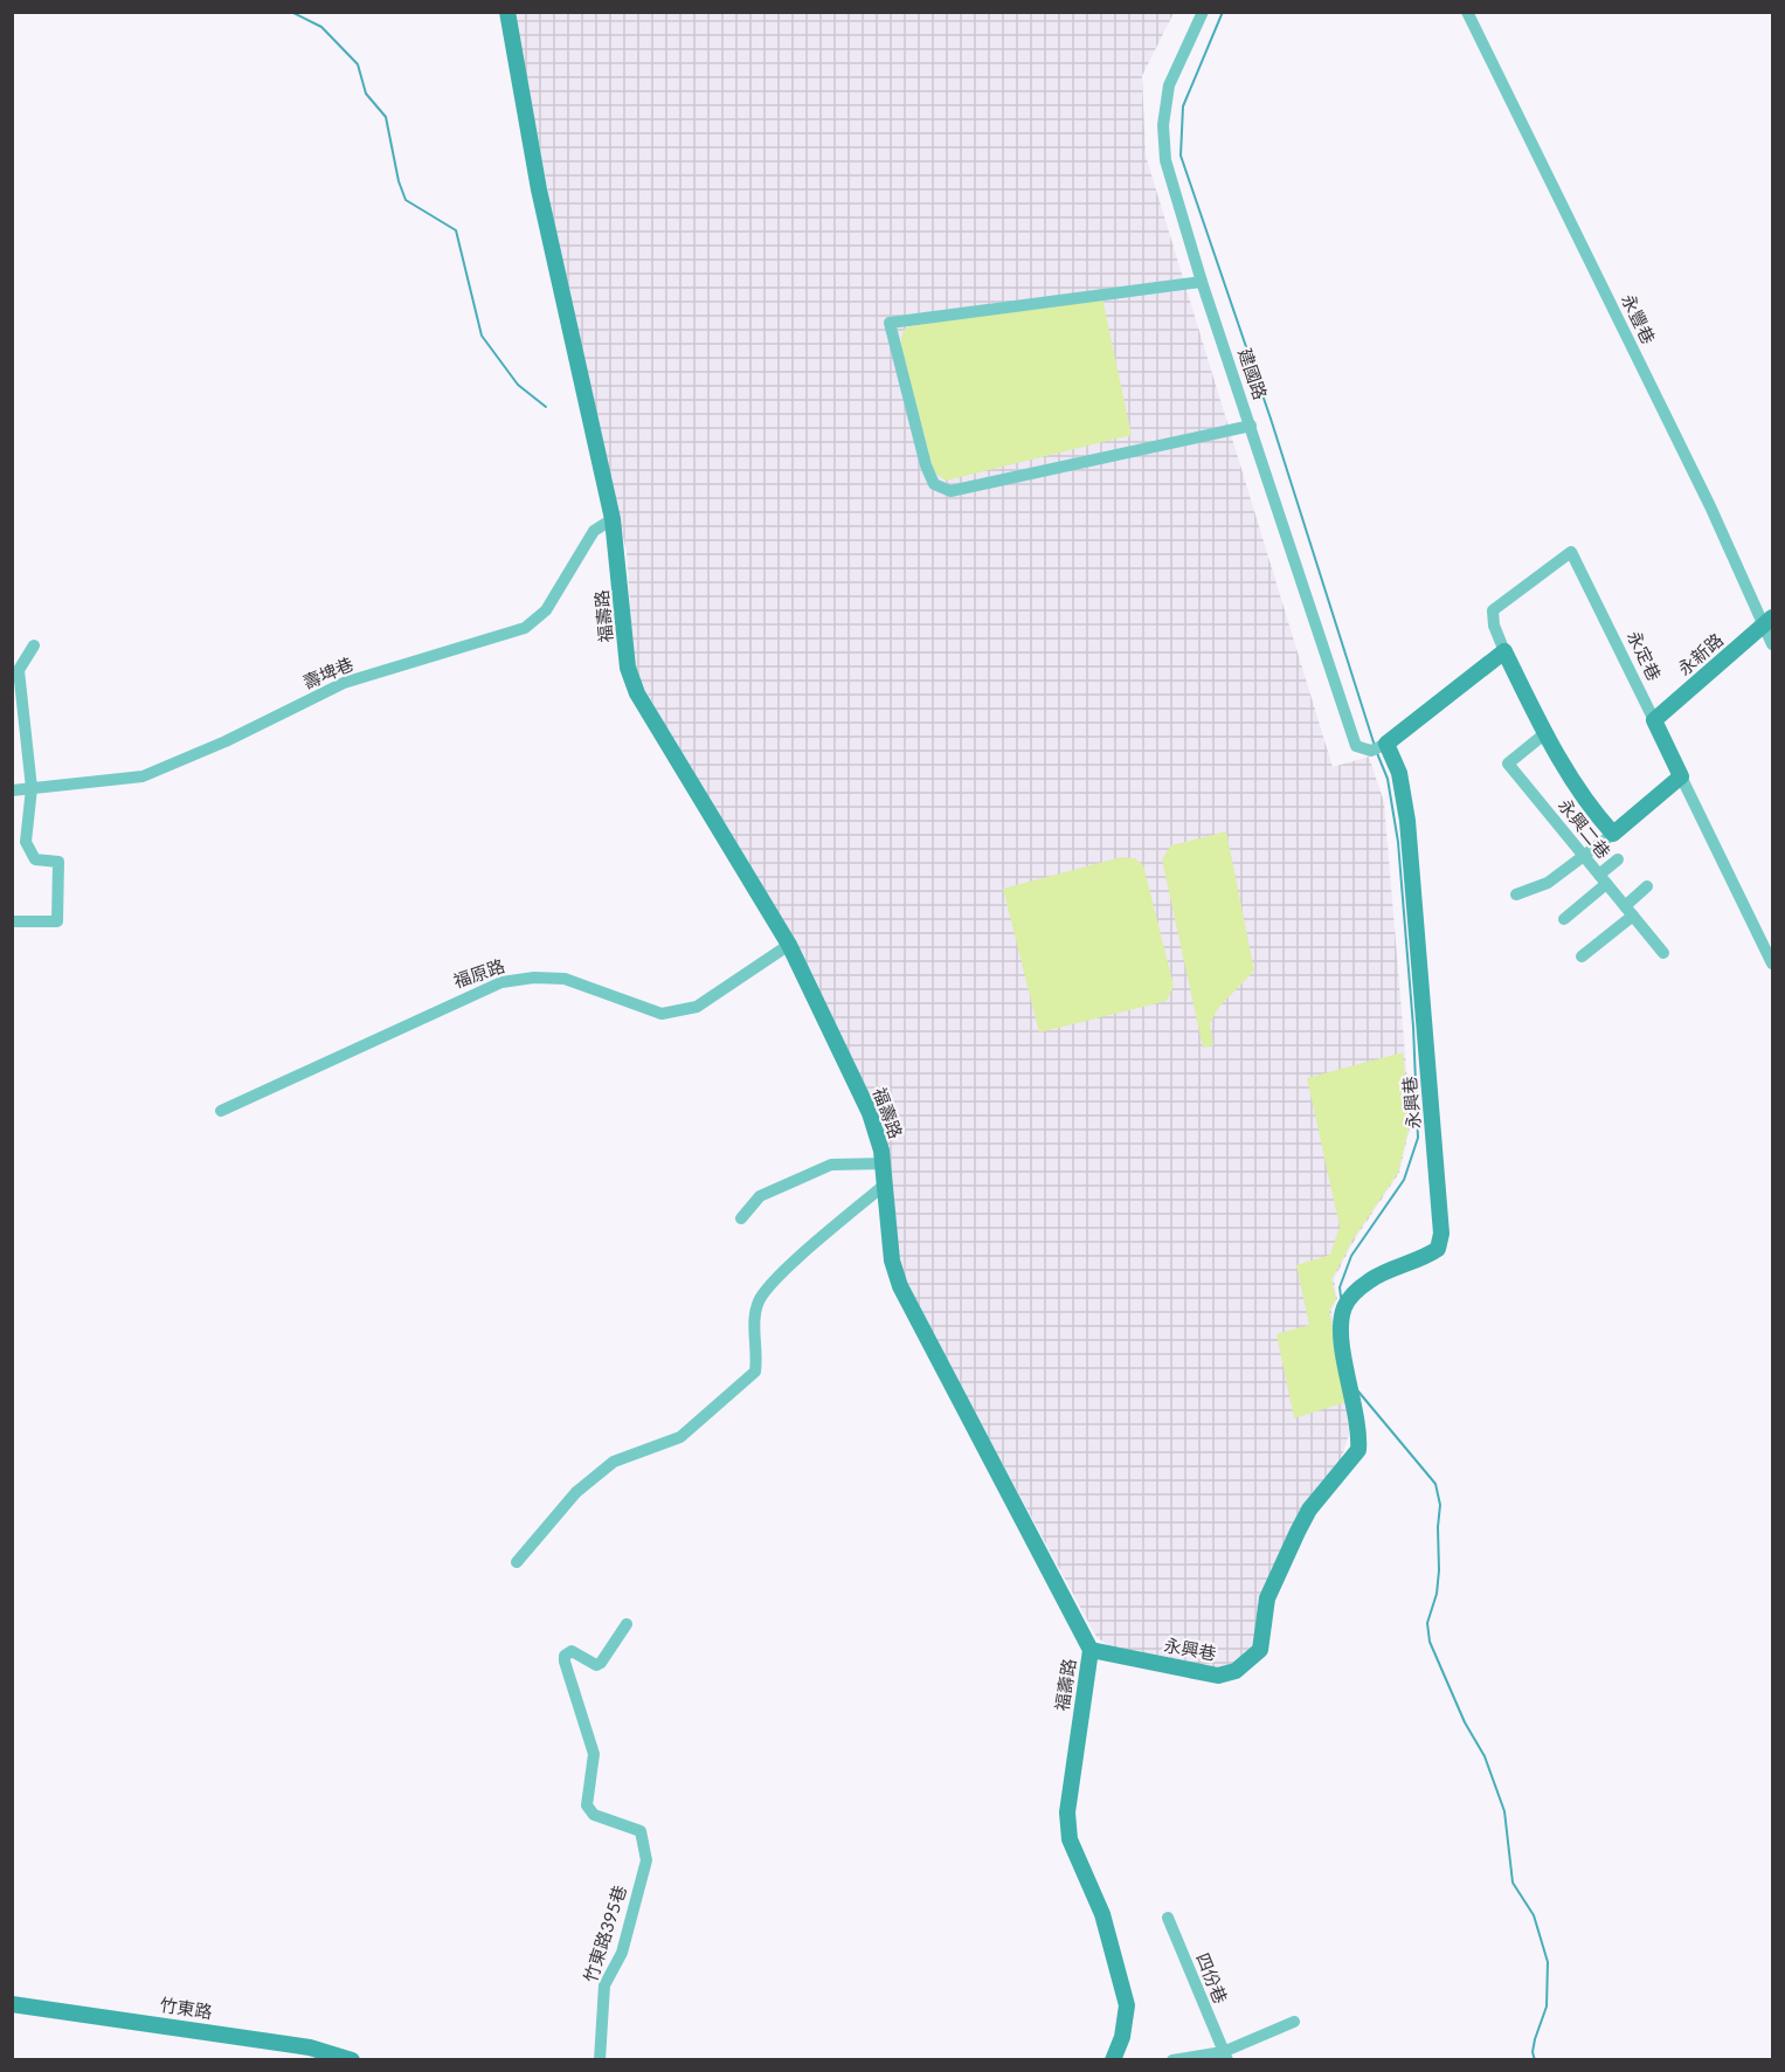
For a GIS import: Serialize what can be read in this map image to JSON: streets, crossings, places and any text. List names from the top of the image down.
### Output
{
  "streets": {
    "street": [
      "永豐巷",
      "建國路",
      "福壽路",
      "永新路",
      "永定巷",
      "壽埤巷",
      "永興二巷",
      "福原路",
      "永興巷",
      "竹東路395巷",
      "四份巷",
      "竹東路"
    ]
  },
  "crossings": [
    ["永豐巷", "永新路"],
    ["建國路", "永興巷"],
    ["福壽路", "壽埤巷"],
    ["福壽路", "福原路"],
    ["福壽路", "永興巷"],
    ["永新路", "永定巷"]
  ]
}
